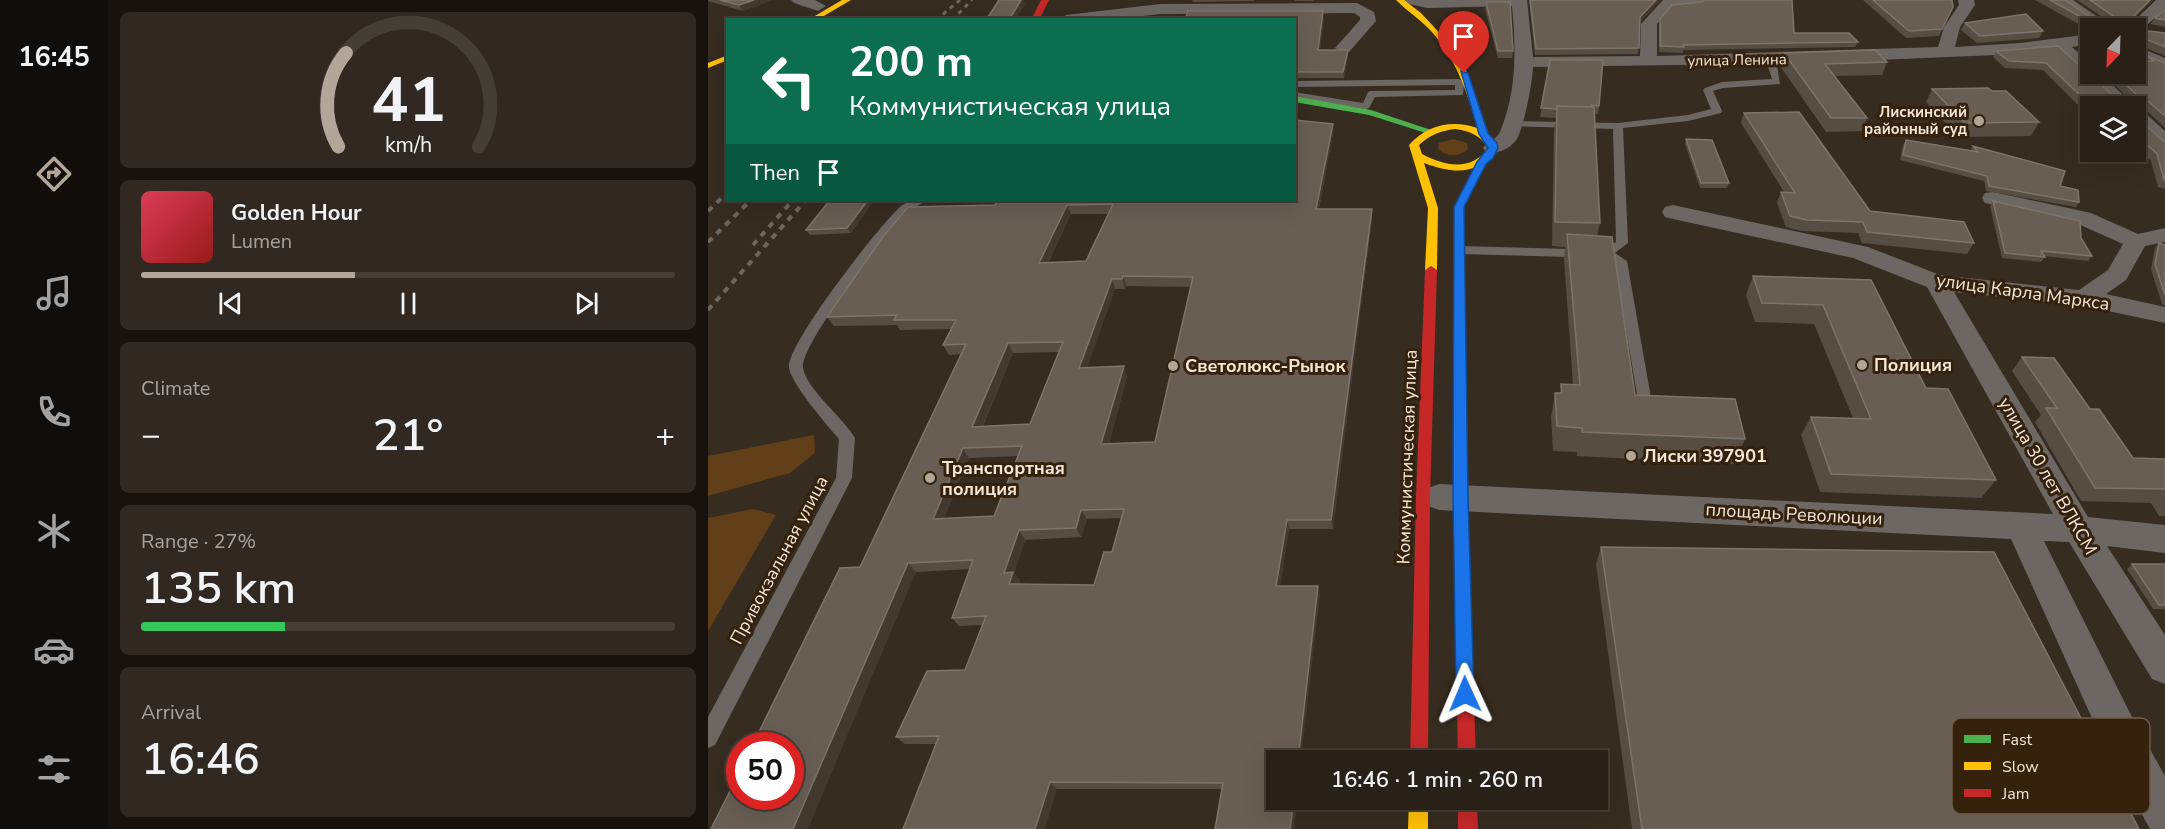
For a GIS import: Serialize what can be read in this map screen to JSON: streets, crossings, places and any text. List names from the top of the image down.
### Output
{
  "streets": {
    "main road": ["Коммунистическая улица"],
    "street": [
      "улица Ленина",
      "улица Карла Маркса",
      "улица 30 лет ВЛКСМ",
      "площадь Революции"
    ],
    "lane": ["Привокзальная улица"]
  },
  "crossings": [
    ["улица Карла Маркса", "улица 30 лет ВЛКСМ"],
    ["Коммунистическая улица", "площадь Революции"],
    ["улица 30 лет ВЛКСМ", "площадь Революции"]
  ],
  "places": [
    "Лискинский районный суд",
    "Полиция",
    "Светолюкс-Рынок",
    "Лиски 397901",
    "Транспортная полиция"
  ],
  "legend": ["Fast", "Slow", "Jam"],
  "north": "bottom left",
  "page": {
    "tabs": "16:45",
    "turn": ["200 m", "Коммунистическая улица"],
    "then": "Then",
    "song": ["Golden Hour", "Lumen"],
    "tile": [
      "Climate",
      ["Range · 27%", "135 km"],
      ["Arrival", "16:46"]
    ],
    "heat": ["−", "21°", "+"],
    "limit": "50",
    "trip": "16:46 · 1 min · 260 m",
    "gauge": ["41", "km/h"]
  }
}
